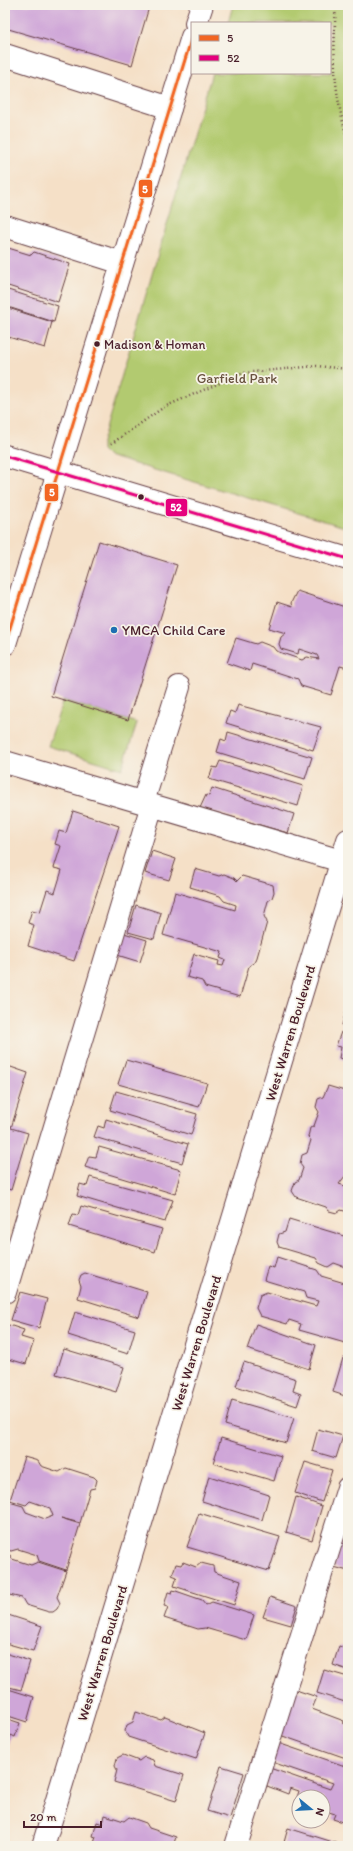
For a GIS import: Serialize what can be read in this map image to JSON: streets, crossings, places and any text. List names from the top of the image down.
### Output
{
  "streets": {
    "street": ["West Warren Boulevard"]
  },
  "parks": ["Garfield Park"],
  "places": ["Madison & Homan", "YMCA Child Care"],
  "lines": ["transit line 5", "transit line 52"],
  "legend": ["5", "52"],
  "scale_bar": "20 m",
  "north": "right"
}
